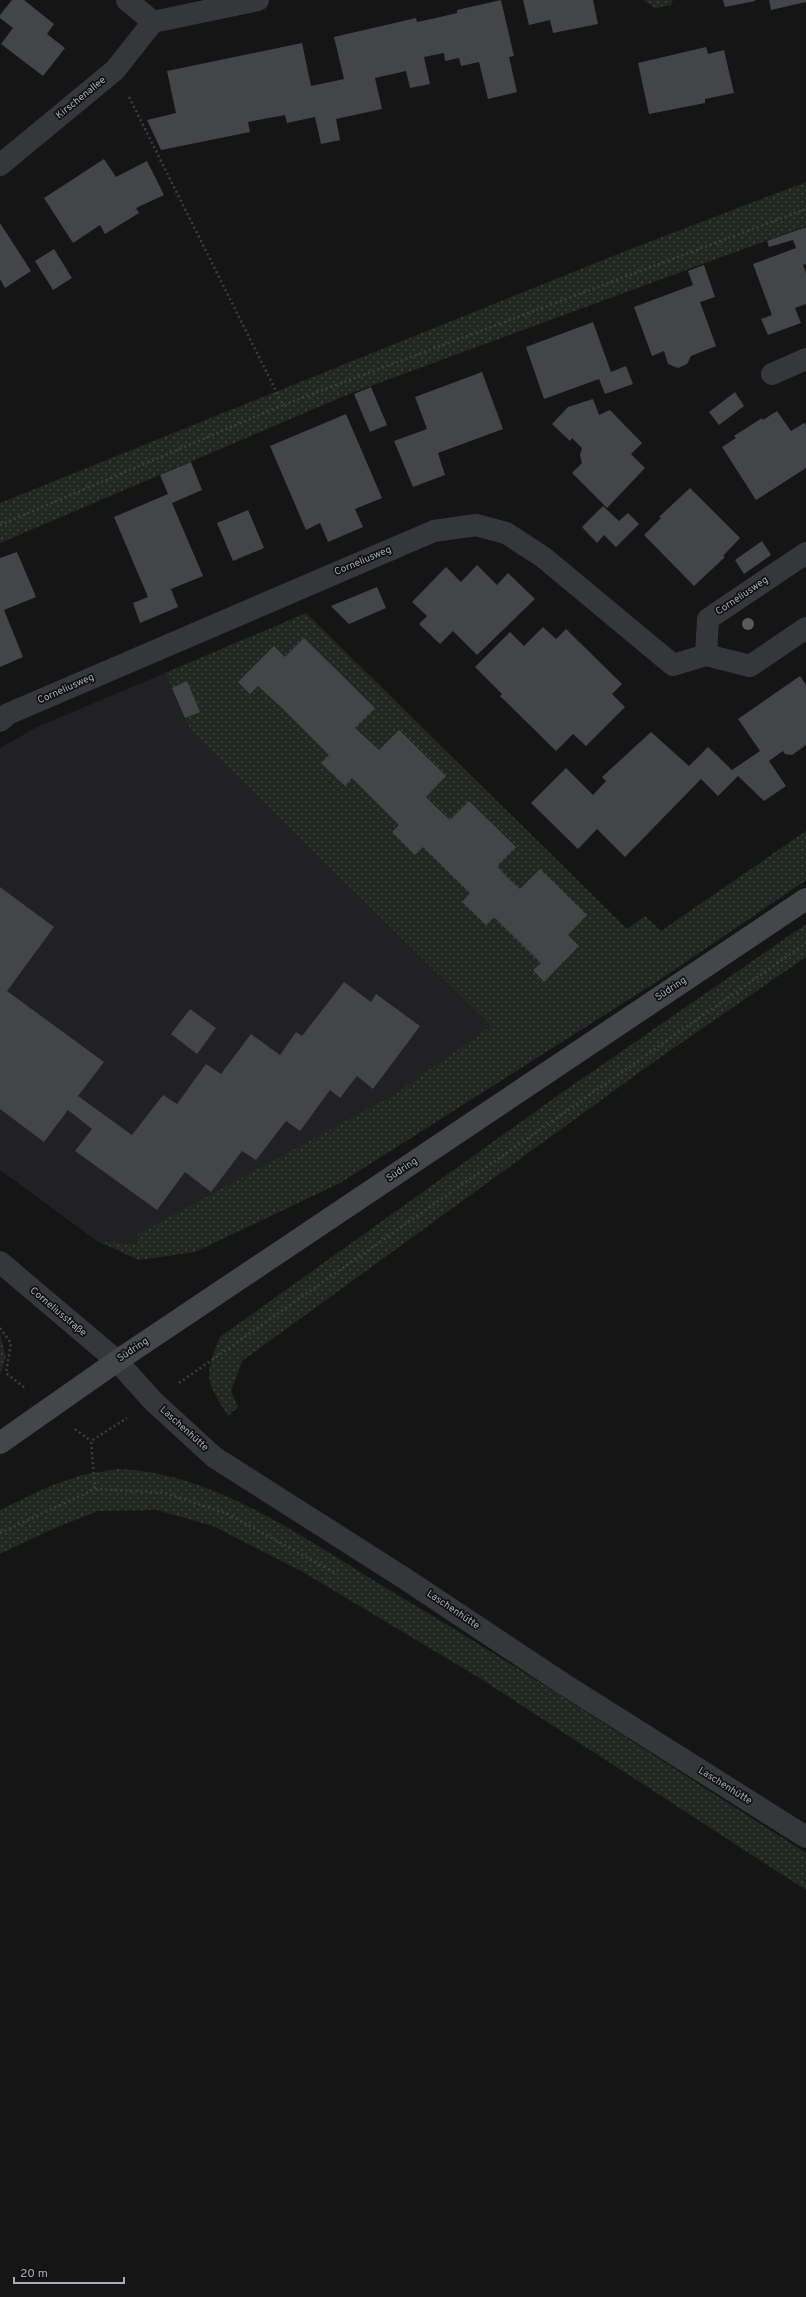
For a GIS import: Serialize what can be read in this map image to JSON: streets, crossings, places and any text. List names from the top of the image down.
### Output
{
  "streets": {
    "main road": ["Südring"],
    "street": [
      "Kirschenallee",
      "Corneliusweg",
      "Corneliusstraße",
      "Laschenhütte"
    ]
  },
  "crossings": [
    ["Südring", "Corneliusstraße"],
    ["Südring", "Laschenhütte"],
    ["Corneliusstraße", "Laschenhütte"]
  ],
  "scale_bar": "20 m"
}
